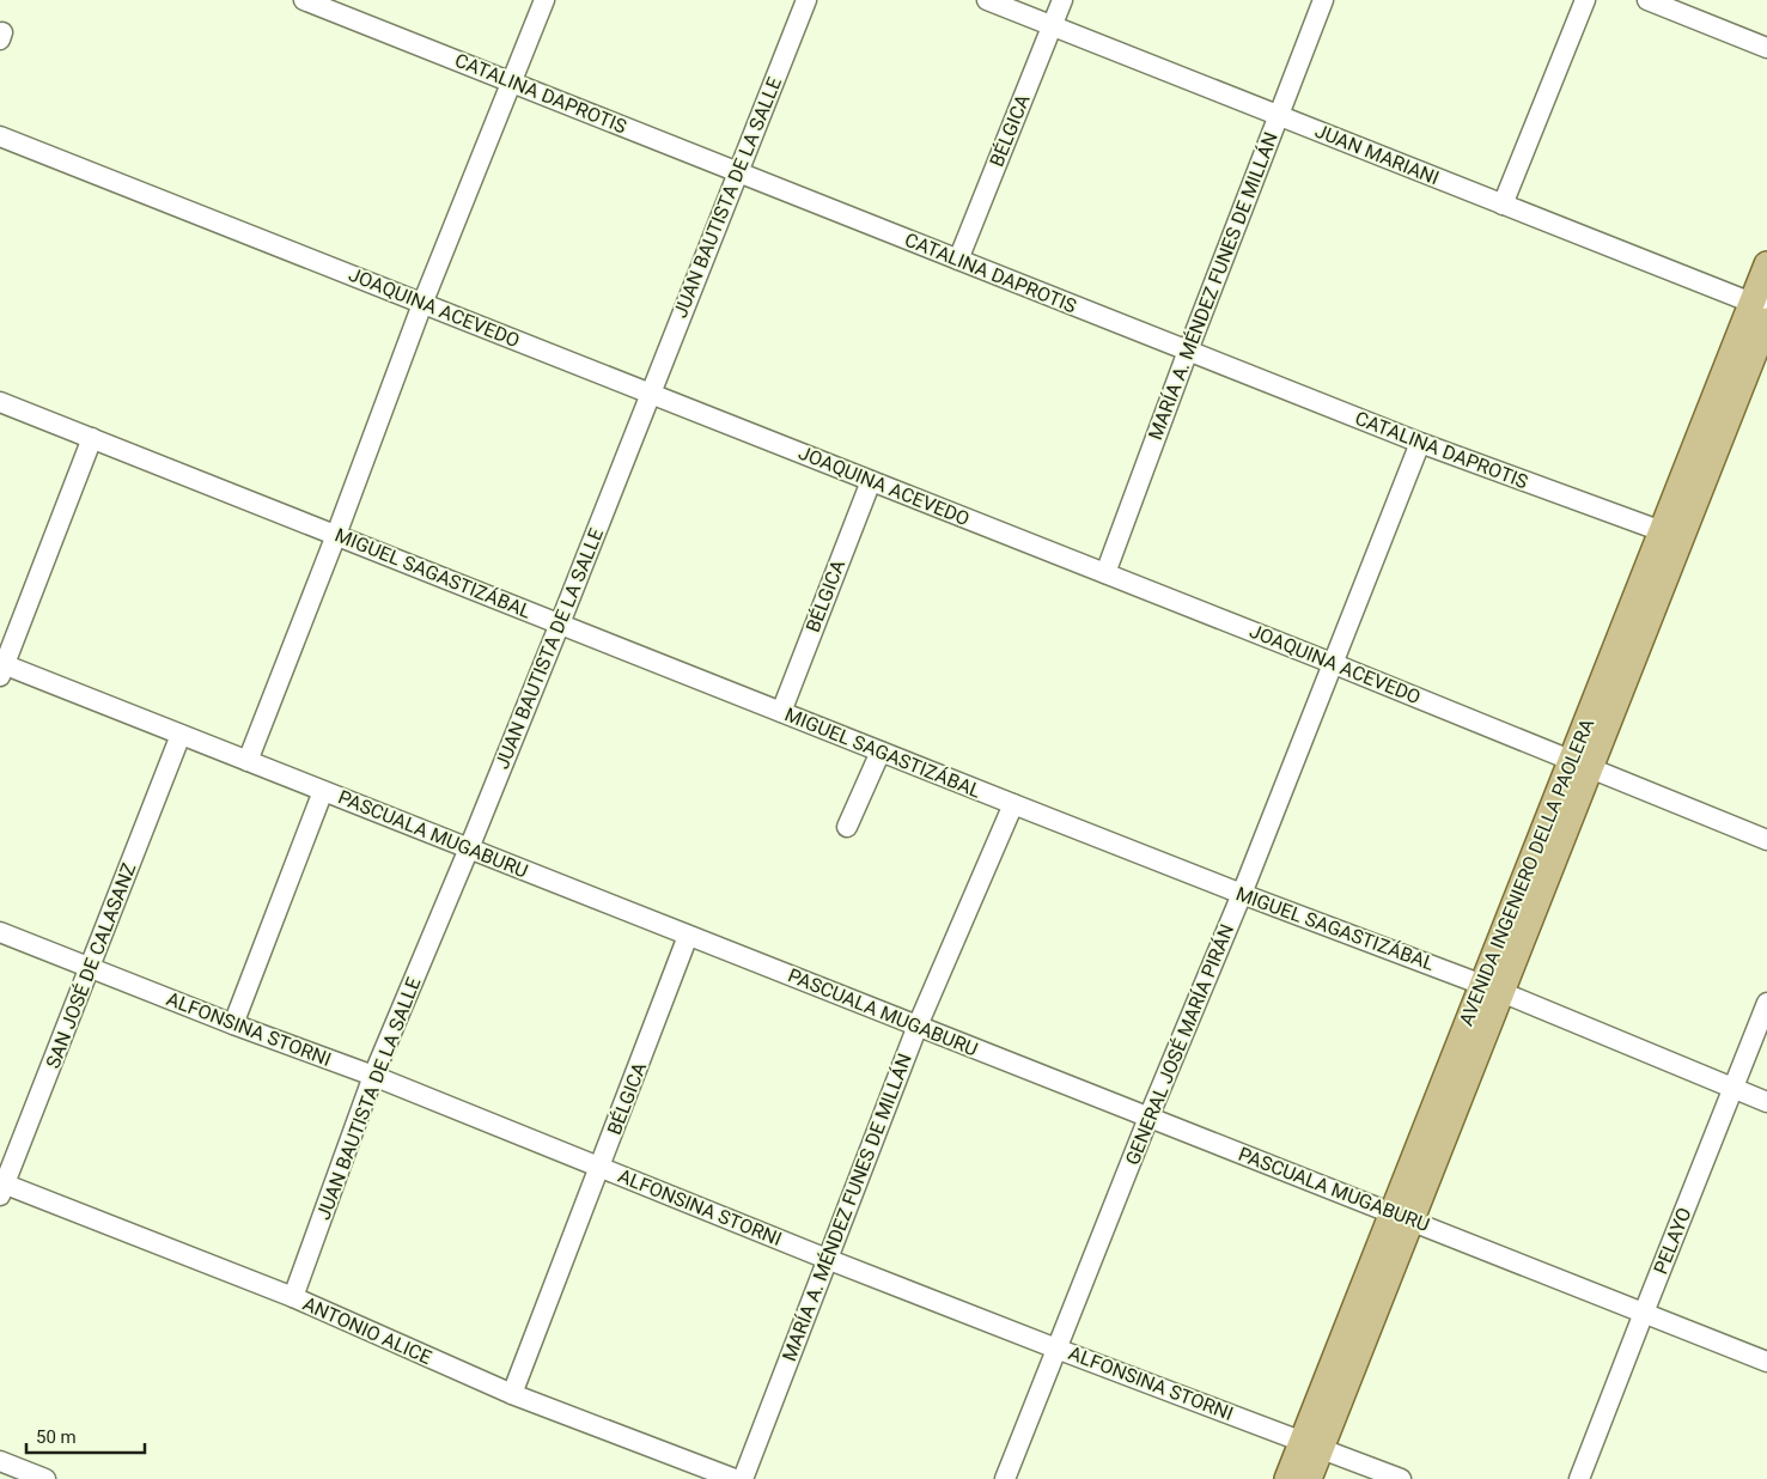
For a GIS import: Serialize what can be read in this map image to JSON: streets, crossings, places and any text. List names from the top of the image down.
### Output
{
  "streets": {
    "main road": ["AVENIDA INGENIERO DELLA PAOLERA"],
    "street": [
      "CATALINA DAPROTIS",
      "BÉLGICA",
      "JUAN MARIANI",
      "JUAN BAUTISTA DE LA SALLE",
      "MARÍA A. MÉNDEZ FUNES DE MILLÁN",
      "JOAQUINA ACEVEDO",
      "MIGUEL SAGASTIZÁBAL",
      "PASCUALA MUGABURU",
      "SAN JOSÉ DE CALASANZ",
      "ALFONSINA STORNI",
      "GENERAL JOSÉ MARÍA PIRÁN",
      "PELAYO",
      "ANTONIO ALICE"
    ]
  },
  "crossings": [
    ["CATALINA DAPROTIS", "BÉLGICA"],
    ["CATALINA DAPROTIS", "JUAN BAUTISTA DE LA SALLE"],
    ["CATALINA DAPROTIS", "MARÍA A. MÉNDEZ FUNES DE MILLÁN"],
    ["CATALINA DAPROTIS", "AVENIDA INGENIERO DELLA PAOLERA"],
    ["CATALINA DAPROTIS", "GENERAL JOSÉ MARÍA PIRÁN"],
    ["BÉLGICA", "JUAN MARIANI"],
    ["BÉLGICA", "JOAQUINA ACEVEDO"],
    ["BÉLGICA", "MIGUEL SAGASTIZÁBAL"],
    ["BÉLGICA", "PASCUALA MUGABURU"],
    ["BÉLGICA", "ALFONSINA STORNI"],
    ["BÉLGICA", "ANTONIO ALICE"],
    ["JUAN MARIANI", "MARÍA A. MÉNDEZ FUNES DE MILLÁN"],
    ["JUAN MARIANI", "AVENIDA INGENIERO DELLA PAOLERA"],
    ["JUAN BAUTISTA DE LA SALLE", "JOAQUINA ACEVEDO"],
    ["JUAN BAUTISTA DE LA SALLE", "MIGUEL SAGASTIZÁBAL"],
    ["JUAN BAUTISTA DE LA SALLE", "PASCUALA MUGABURU"],
    ["JUAN BAUTISTA DE LA SALLE", "ALFONSINA STORNI"],
    ["JUAN BAUTISTA DE LA SALLE", "ANTONIO ALICE"],
    ["MARÍA A. MÉNDEZ FUNES DE MILLÁN", "JOAQUINA ACEVEDO"],
    ["MARÍA A. MÉNDEZ FUNES DE MILLÁN", "MIGUEL SAGASTIZÁBAL"],
    ["MARÍA A. MÉNDEZ FUNES DE MILLÁN", "PASCUALA MUGABURU"],
    ["MARÍA A. MÉNDEZ FUNES DE MILLÁN", "ALFONSINA STORNI"],
    ["JOAQUINA ACEVEDO", "AVENIDA INGENIERO DELLA PAOLERA"],
    ["JOAQUINA ACEVEDO", "GENERAL JOSÉ MARÍA PIRÁN"],
    ["MIGUEL SAGASTIZÁBAL", "AVENIDA INGENIERO DELLA PAOLERA"],
    ["MIGUEL SAGASTIZÁBAL", "GENERAL JOSÉ MARÍA PIRÁN"],
    ["MIGUEL SAGASTIZÁBAL", "PELAYO"],
    ["PASCUALA MUGABURU", "AVENIDA INGENIERO DELLA PAOLERA"],
    ["PASCUALA MUGABURU", "SAN JOSÉ DE CALASANZ"],
    ["PASCUALA MUGABURU", "GENERAL JOSÉ MARÍA PIRÁN"],
    ["PASCUALA MUGABURU", "PELAYO"],
    ["AVENIDA INGENIERO DELLA PAOLERA", "ALFONSINA STORNI"],
    ["SAN JOSÉ DE CALASANZ", "ALFONSINA STORNI"],
    ["SAN JOSÉ DE CALASANZ", "ANTONIO ALICE"],
    ["ALFONSINA STORNI", "GENERAL JOSÉ MARÍA PIRÁN"]
  ],
  "scale_bar": "50 m"
}
